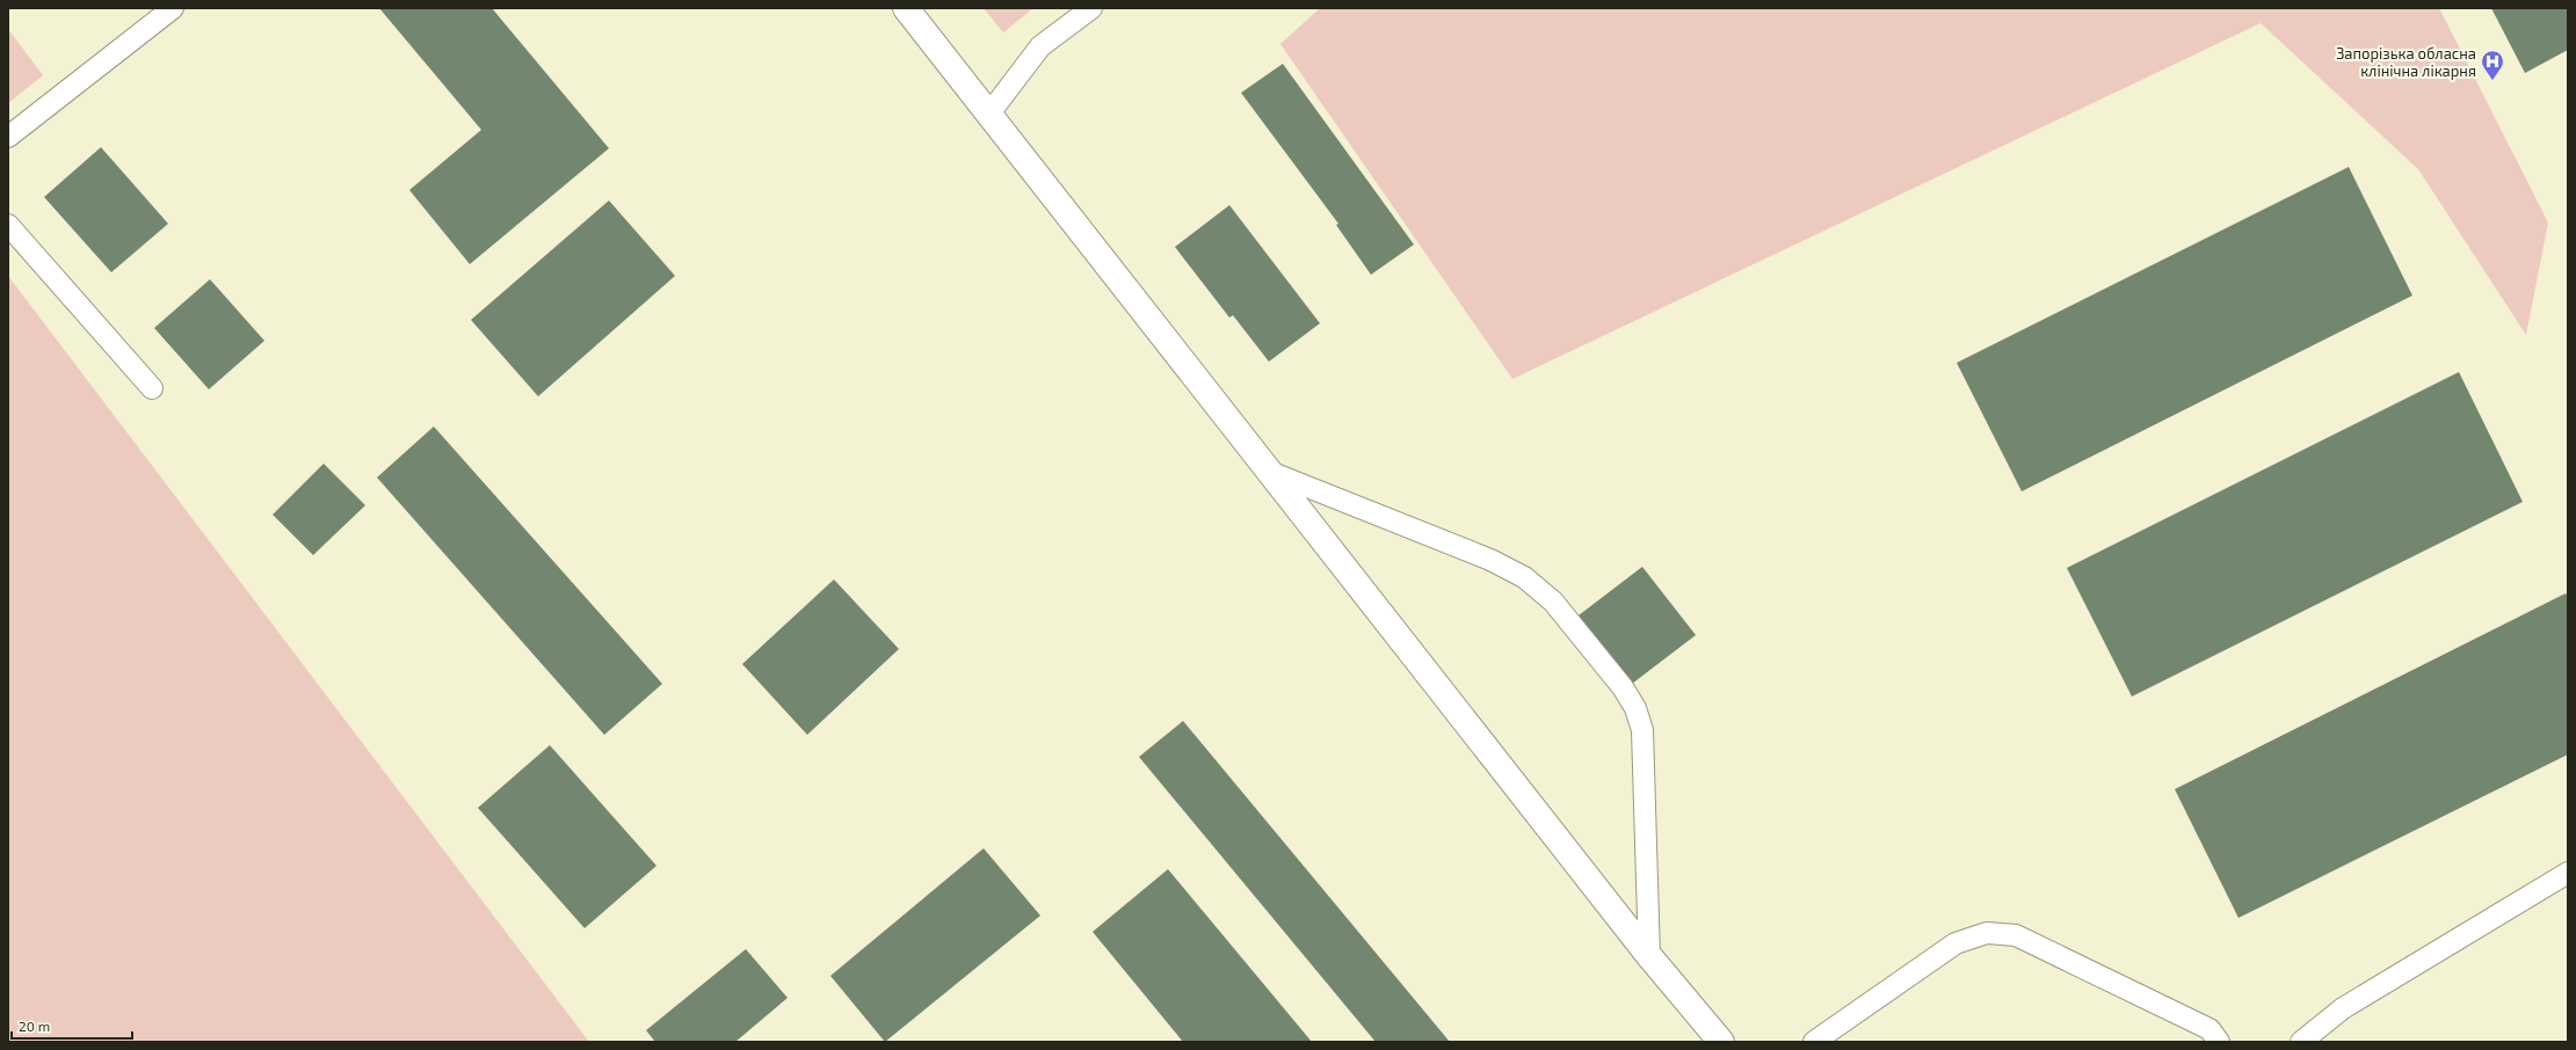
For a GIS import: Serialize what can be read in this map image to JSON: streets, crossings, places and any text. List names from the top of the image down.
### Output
{
  "places": {
    "hospital": ["Запорізька обласна клінічна лікарня"]
  },
  "scale_bar": "20 m"
}
